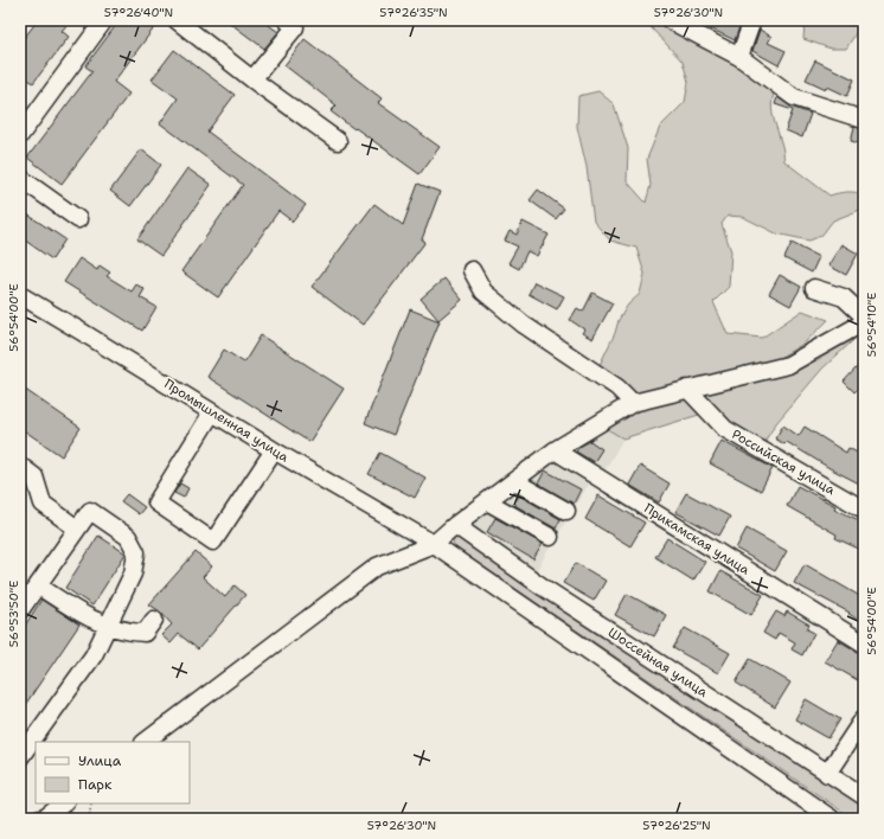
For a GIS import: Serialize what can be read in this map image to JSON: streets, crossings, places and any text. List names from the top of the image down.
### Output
{
  "streets": {
    "street": [
      "Промышленная улица",
      "Российская улица",
      "Прикамская улица",
      "Шоссейная улица"
    ]
  },
  "legend": ["Улица", "Парк"],
  "coordinates": [
    "57°26'40\"N",
    "57°26'35\"N",
    "57°26'30\"N",
    "56°54'00\"E",
    "56°54'10\"E",
    "56°53'50\"E",
    "57°26'25\"N"
  ]
}
